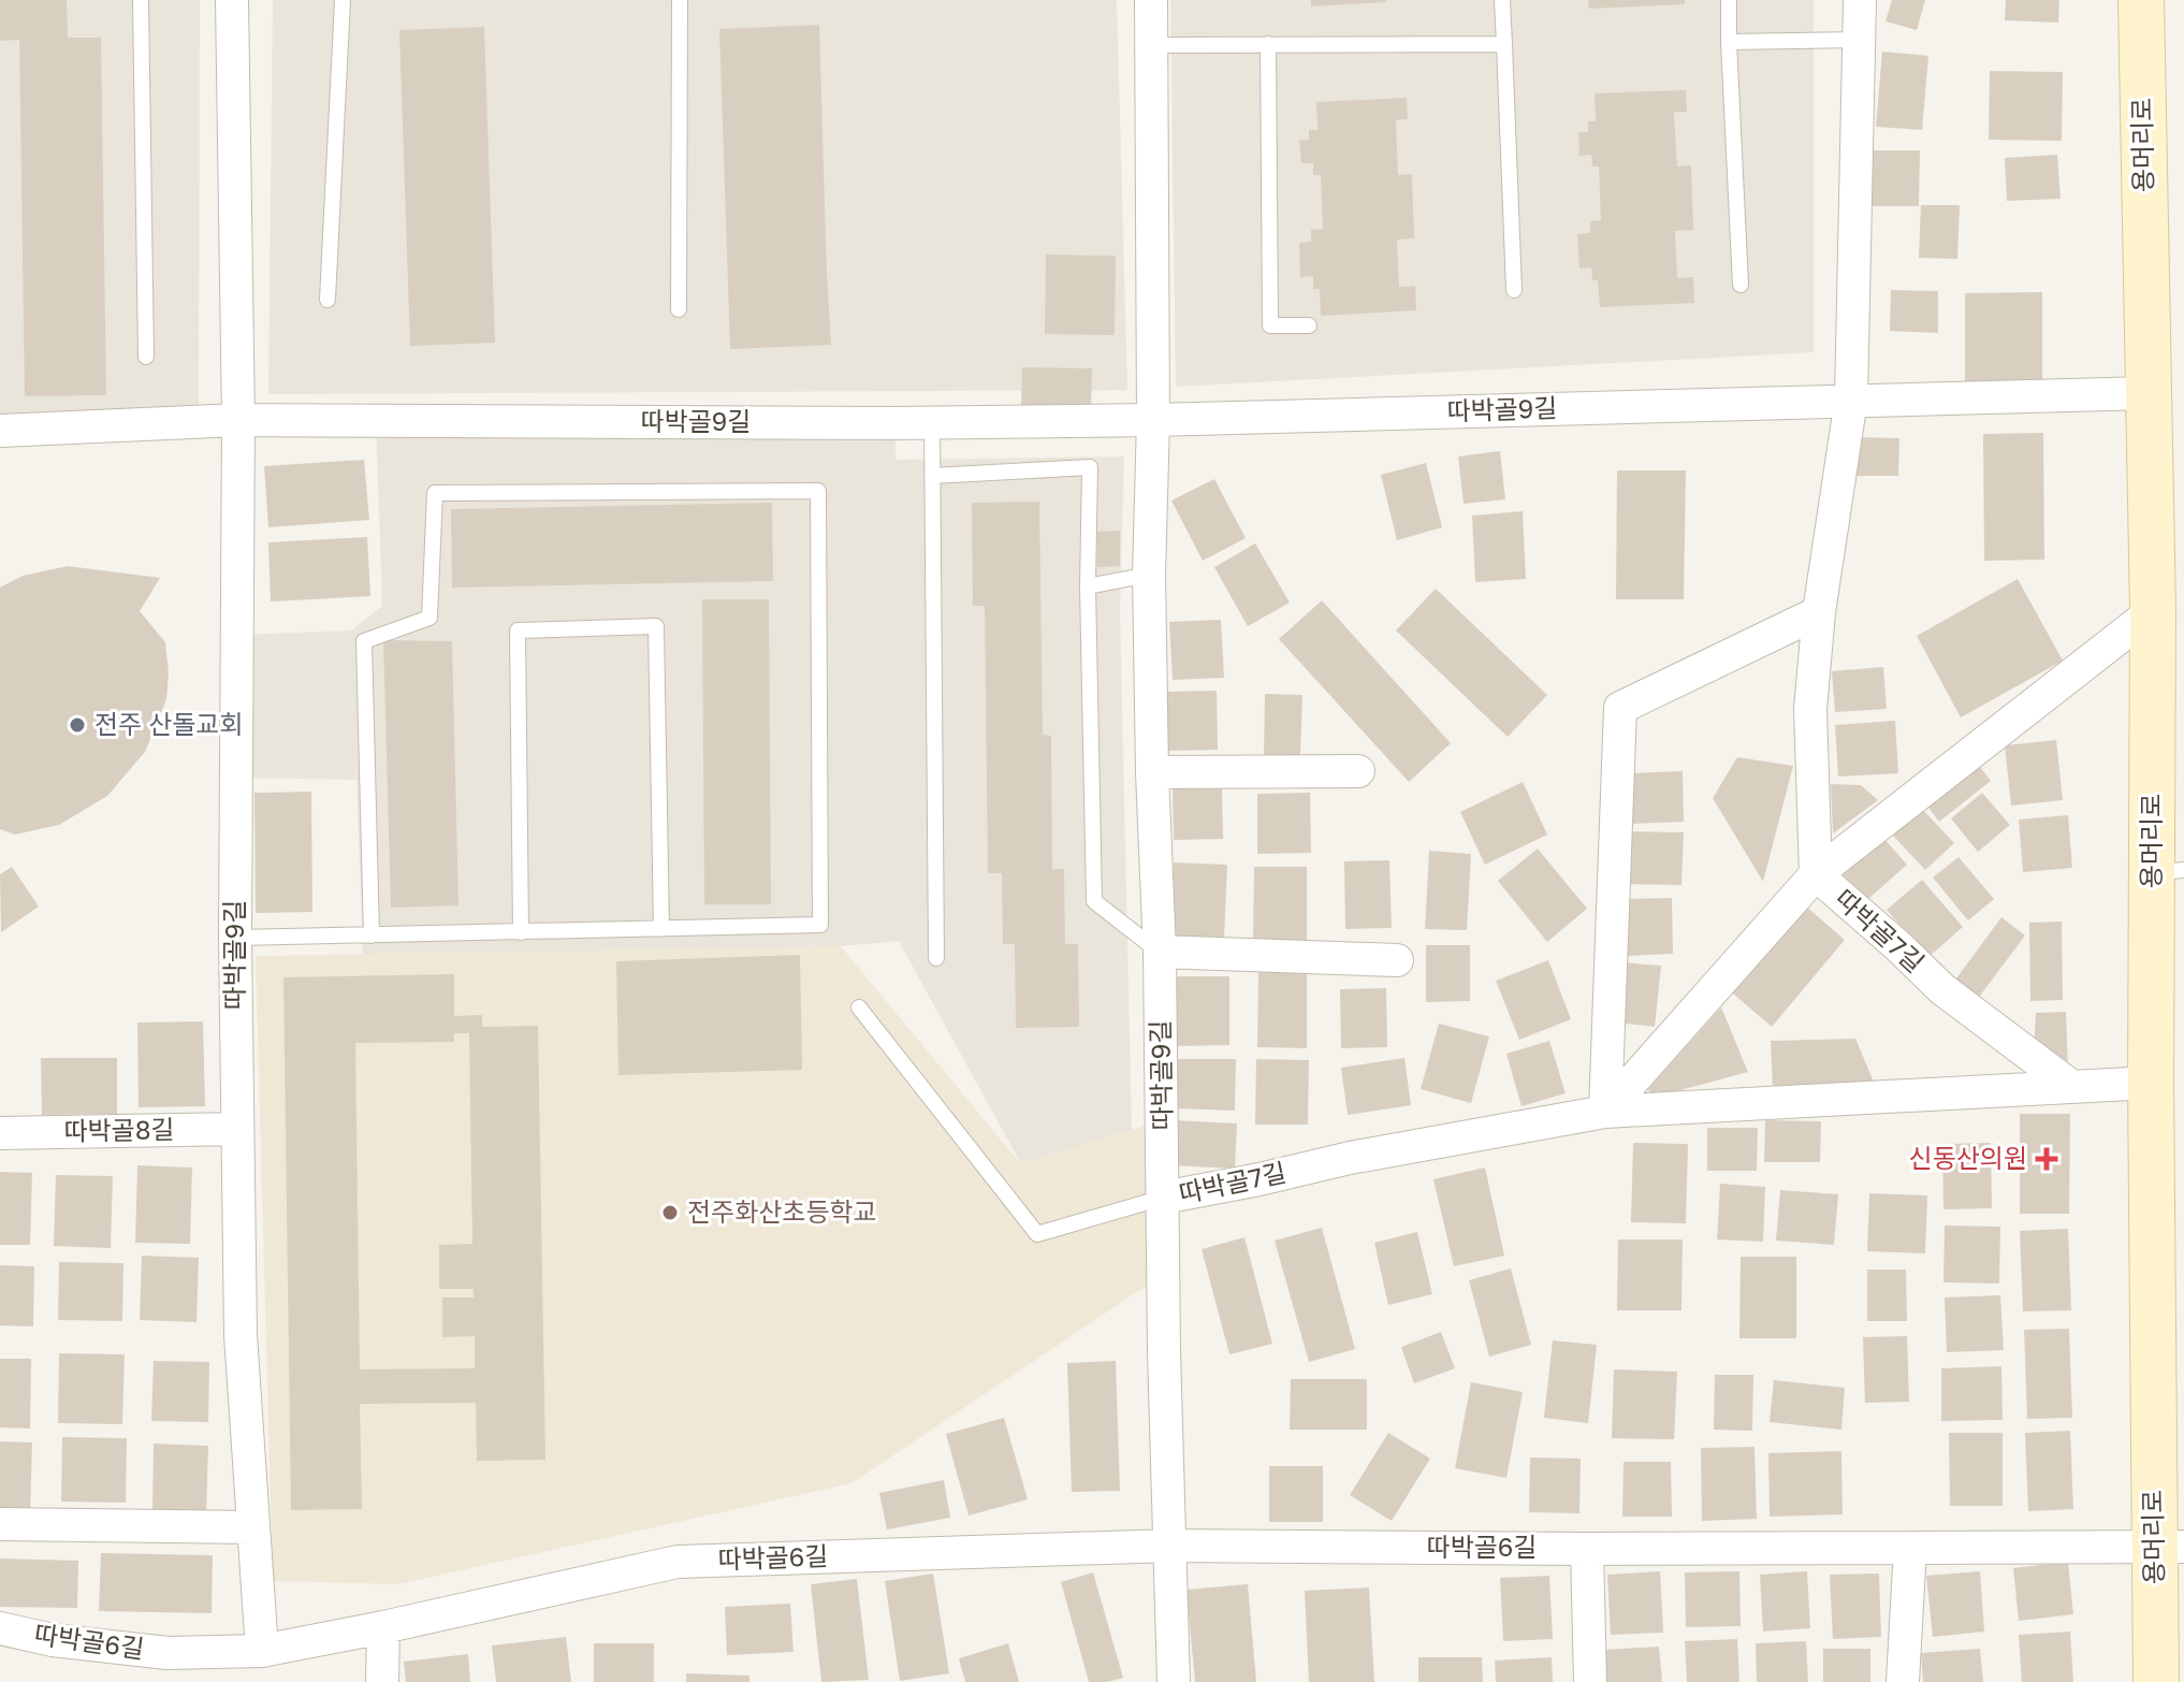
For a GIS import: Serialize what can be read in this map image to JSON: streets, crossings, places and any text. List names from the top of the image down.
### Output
{
  "streets": {
    "street": [
      "용머리로",
      "따박골9길",
      "따박골7길",
      "따박골8길",
      "따박골6길"
    ]
  },
  "crossings": [
    ["용머리로", "따박골9길"],
    ["용머리로", "따박골7길"],
    ["용머리로", "따박골6길"],
    ["따박골9길", "따박골7길"],
    ["따박골9길", "따박골8길"],
    ["따박골9길", "따박골6길"]
  ],
  "places": {
    "other": ["전주 산돌교회", "전주화산초등학교"],
    "health": ["신동산의원"]
  }
}
